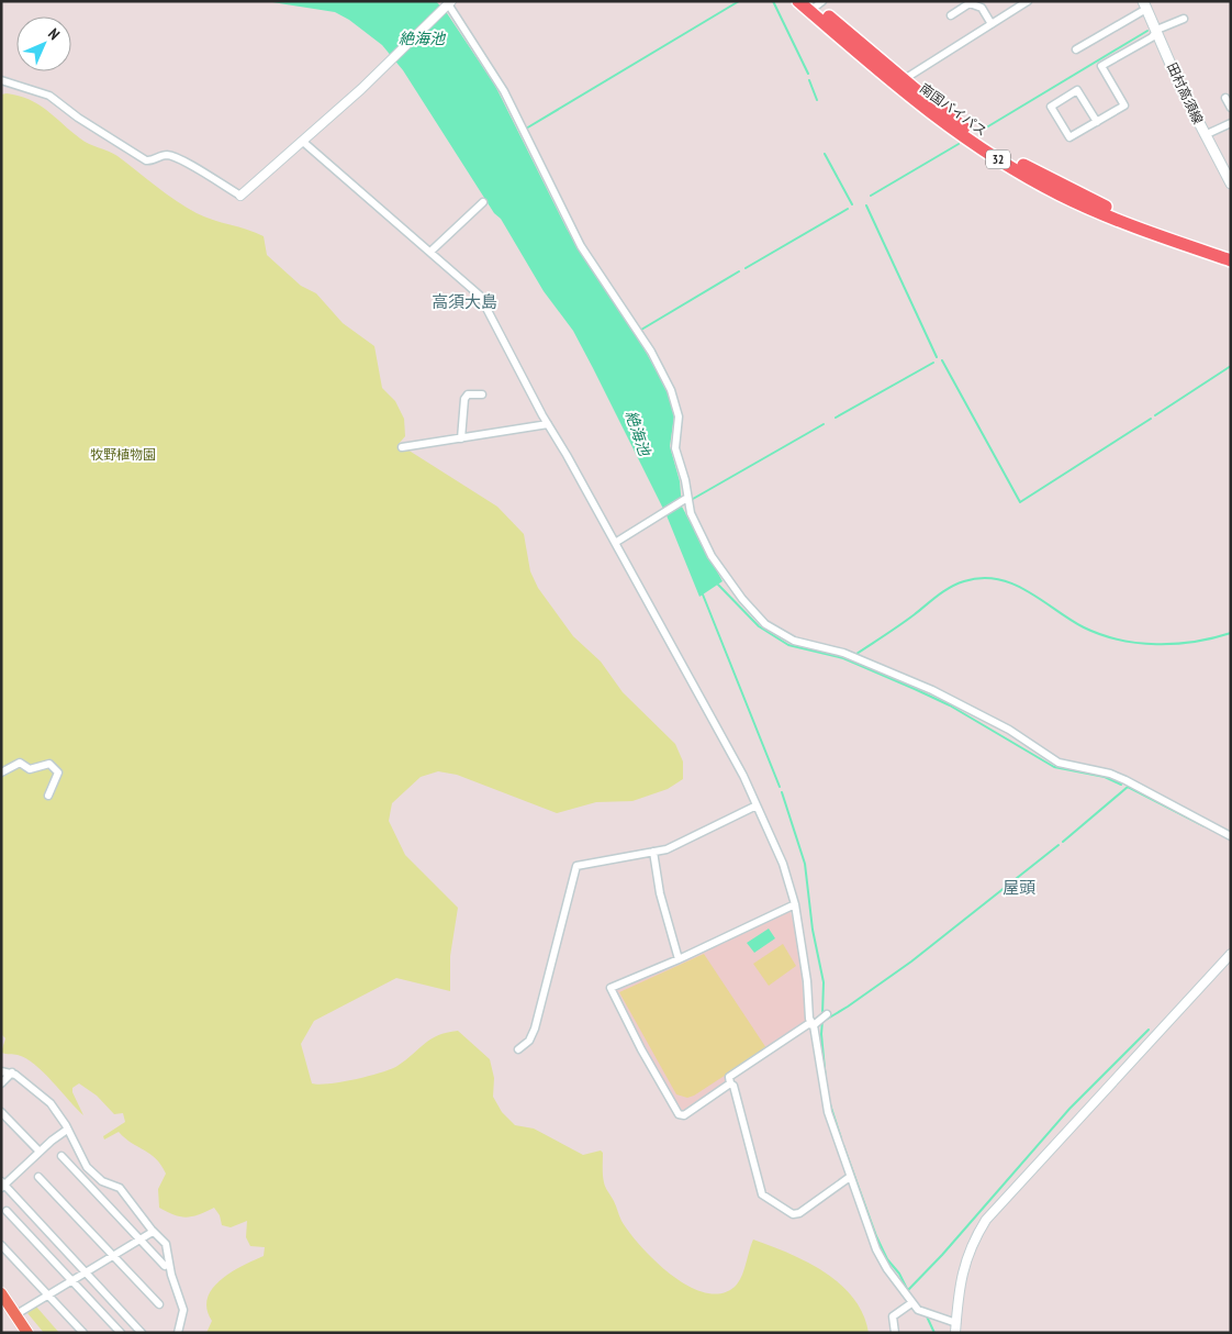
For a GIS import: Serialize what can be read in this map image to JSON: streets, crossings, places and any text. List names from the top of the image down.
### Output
{
  "streets": {
    "highway": ["南国バイパス", "32"],
    "main road": ["田村高須線"]
  },
  "districts": ["高須大島", "屋頭"],
  "water": ["絶海池"],
  "parks": ["牧野植物園"],
  "north": "top right"
}
